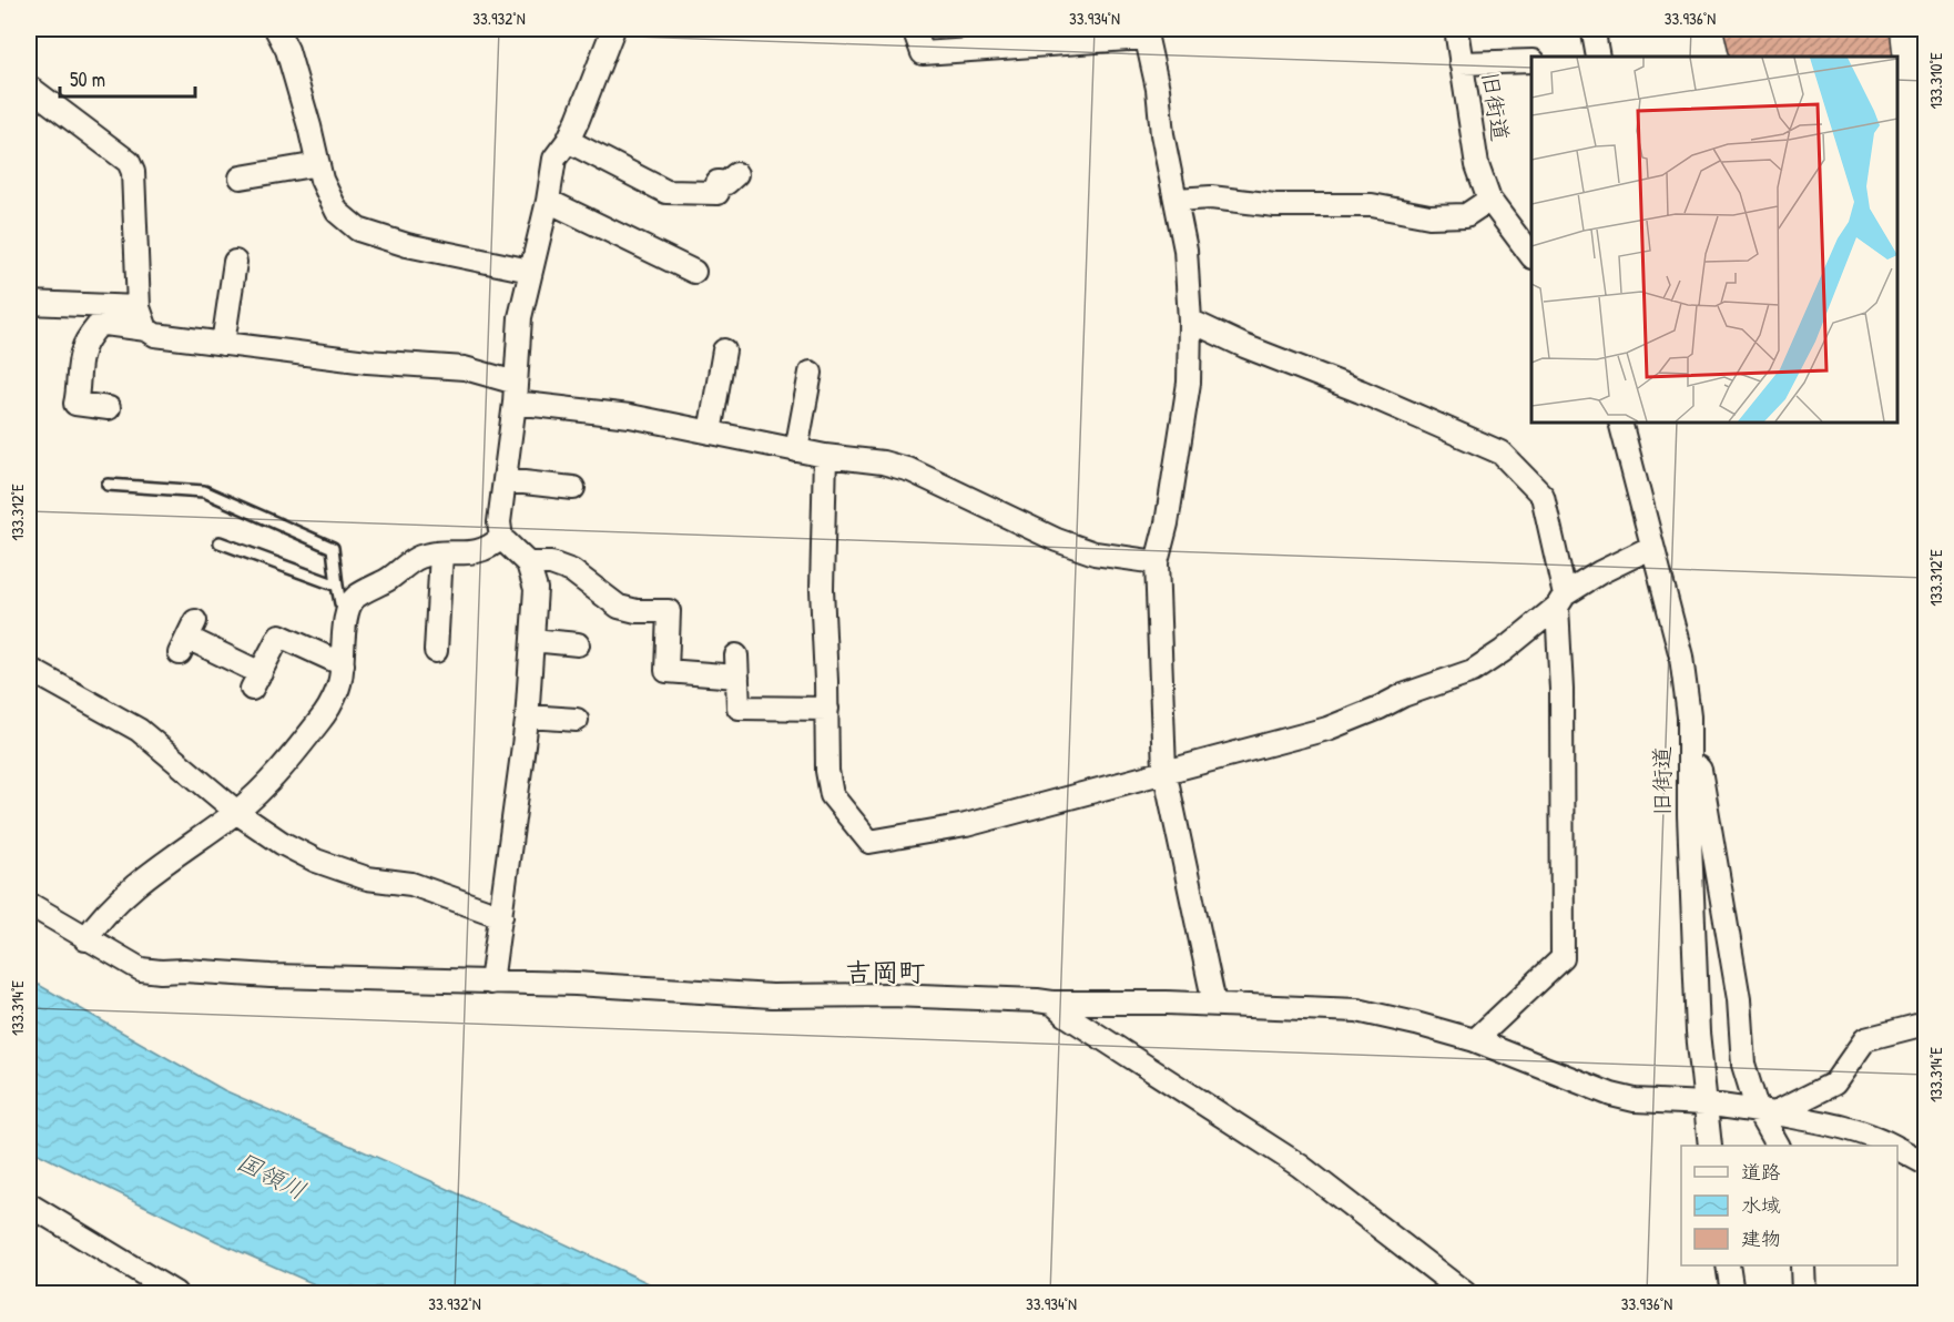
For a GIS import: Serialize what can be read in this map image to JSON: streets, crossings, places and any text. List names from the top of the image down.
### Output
{
  "streets": {
    "street": ["旧街道"]
  },
  "districts": ["吉岡町"],
  "water": ["国領川"],
  "legend": ["道路", "水域", "建物"],
  "scale_bar": "50 m",
  "coordinates": [
    "33.932°N",
    "33.934°N",
    "33.936°N",
    "133.310°E",
    "133.312°E",
    "133.314°E"
  ]
}
